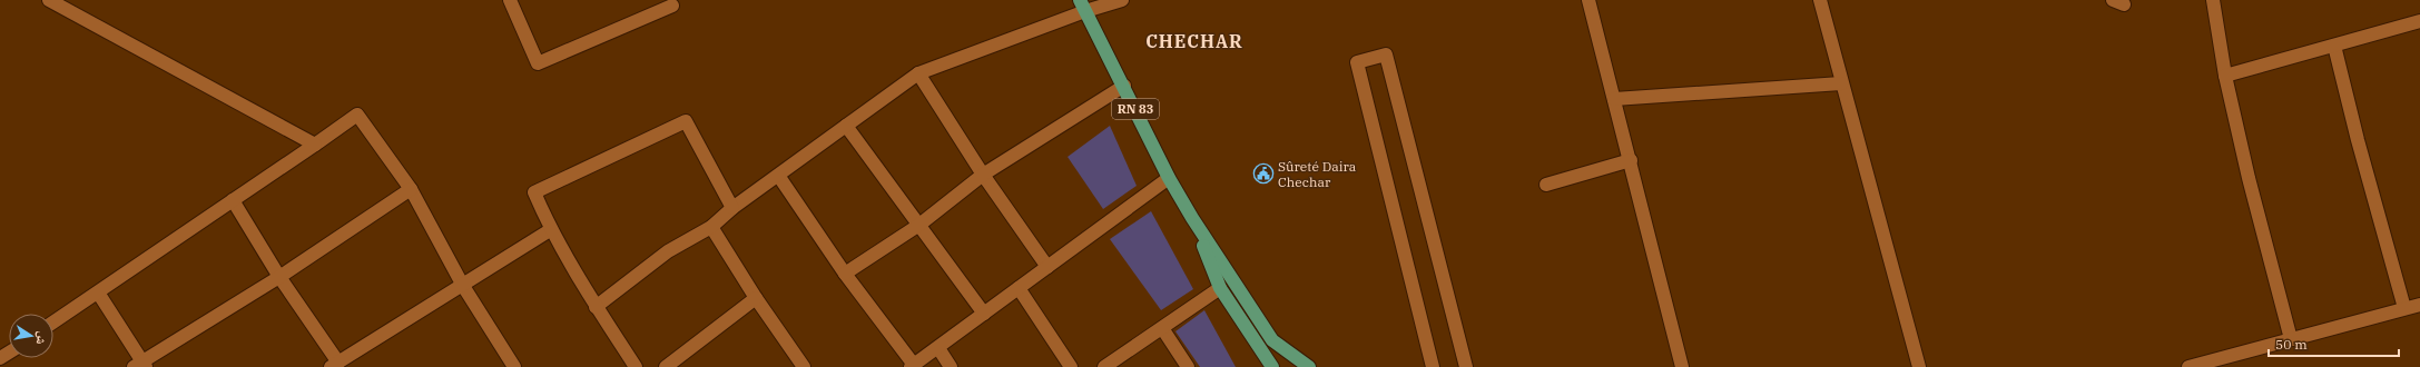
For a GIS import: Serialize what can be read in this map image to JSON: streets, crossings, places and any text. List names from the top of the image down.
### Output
{
  "streets": {
    "main road": ["RN 83"]
  },
  "districts": ["CHECHAR"],
  "places": {
    "public building": ["Sûreté Daira Chechar"]
  },
  "scale_bar": "50 m",
  "north": "right"
}
